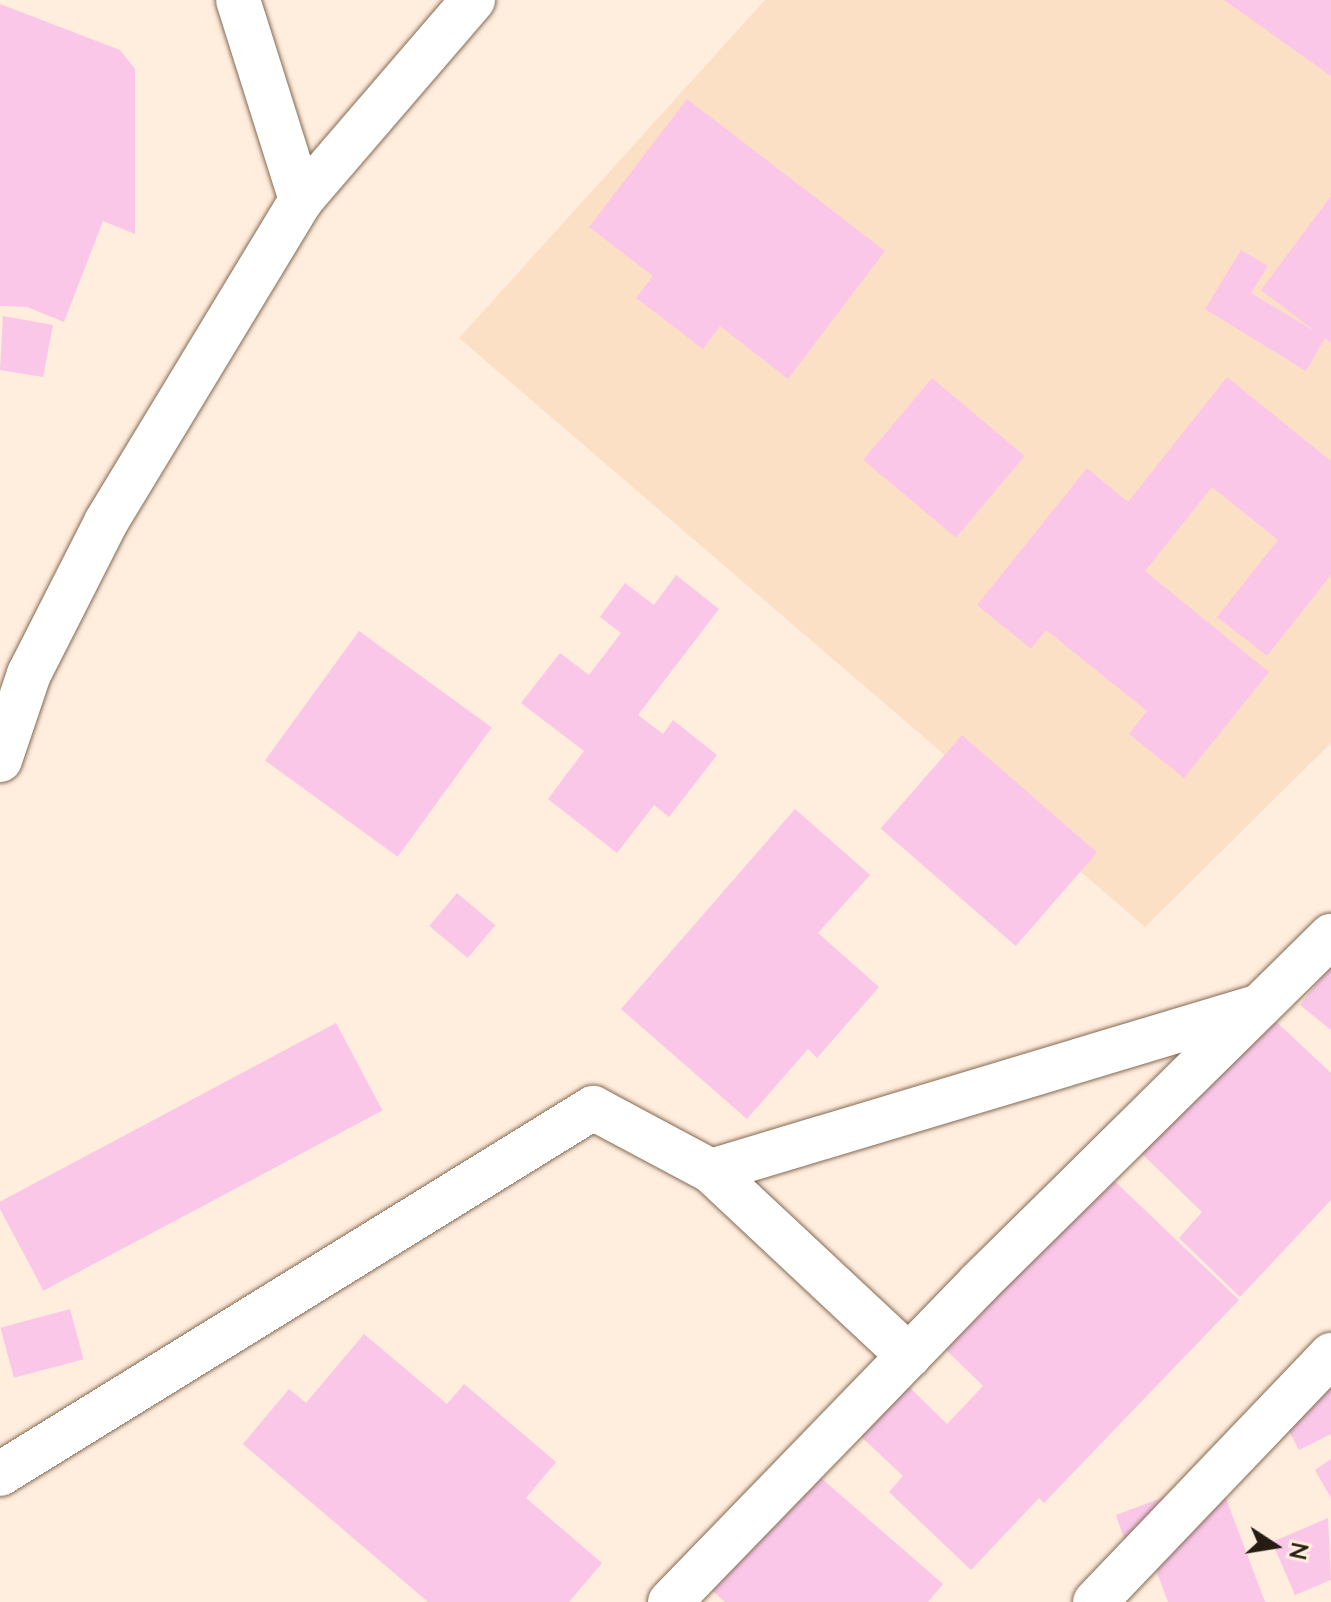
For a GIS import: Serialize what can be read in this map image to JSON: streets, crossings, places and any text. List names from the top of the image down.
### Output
{
  "north": "right"
}
